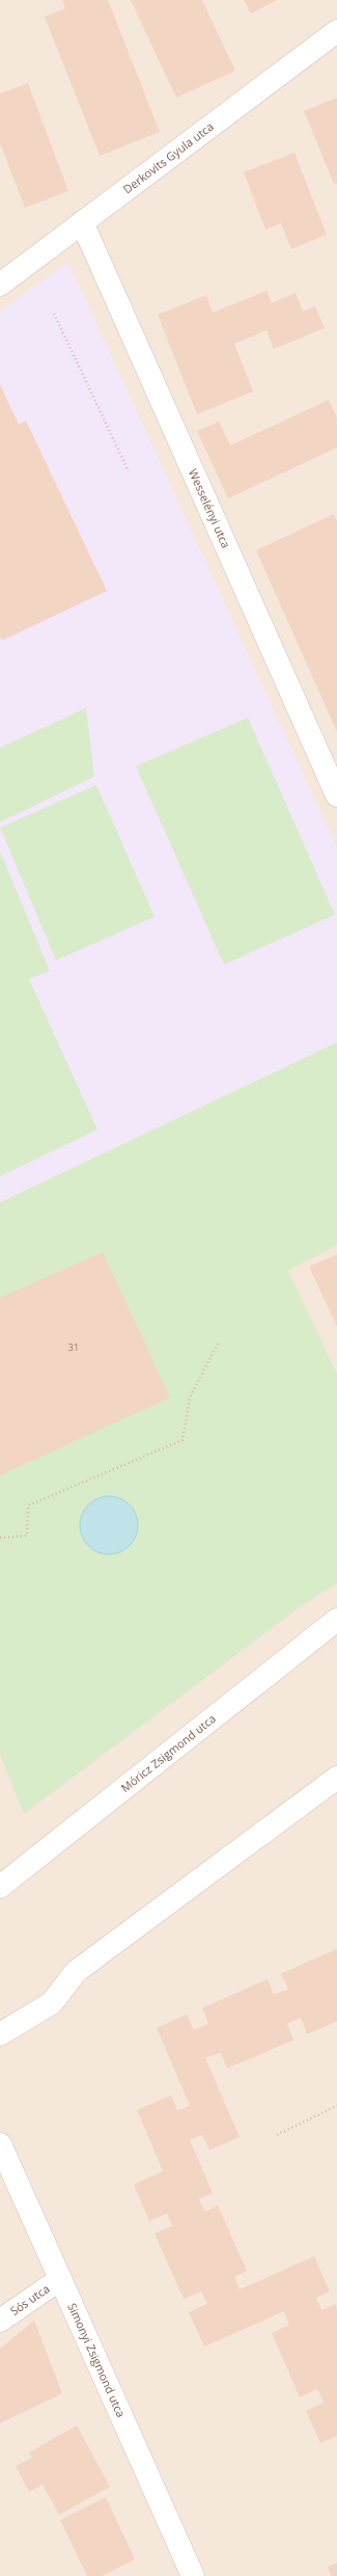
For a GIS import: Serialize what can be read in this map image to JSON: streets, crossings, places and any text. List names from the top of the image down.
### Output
{
  "streets": {
    "street": [
      "Derkovits Gyula utca",
      "Wesselényi utca",
      "Móricz Zsigmond utca",
      "Sós utca",
      "Simonyi Zsigmond utca"
    ]
  },
  "crossings": [
    ["Derkovits Gyula utca", "Wesselényi utca"],
    ["Sós utca", "Simonyi Zsigmond utca"]
  ],
  "house_numbers": ["31"]
}
